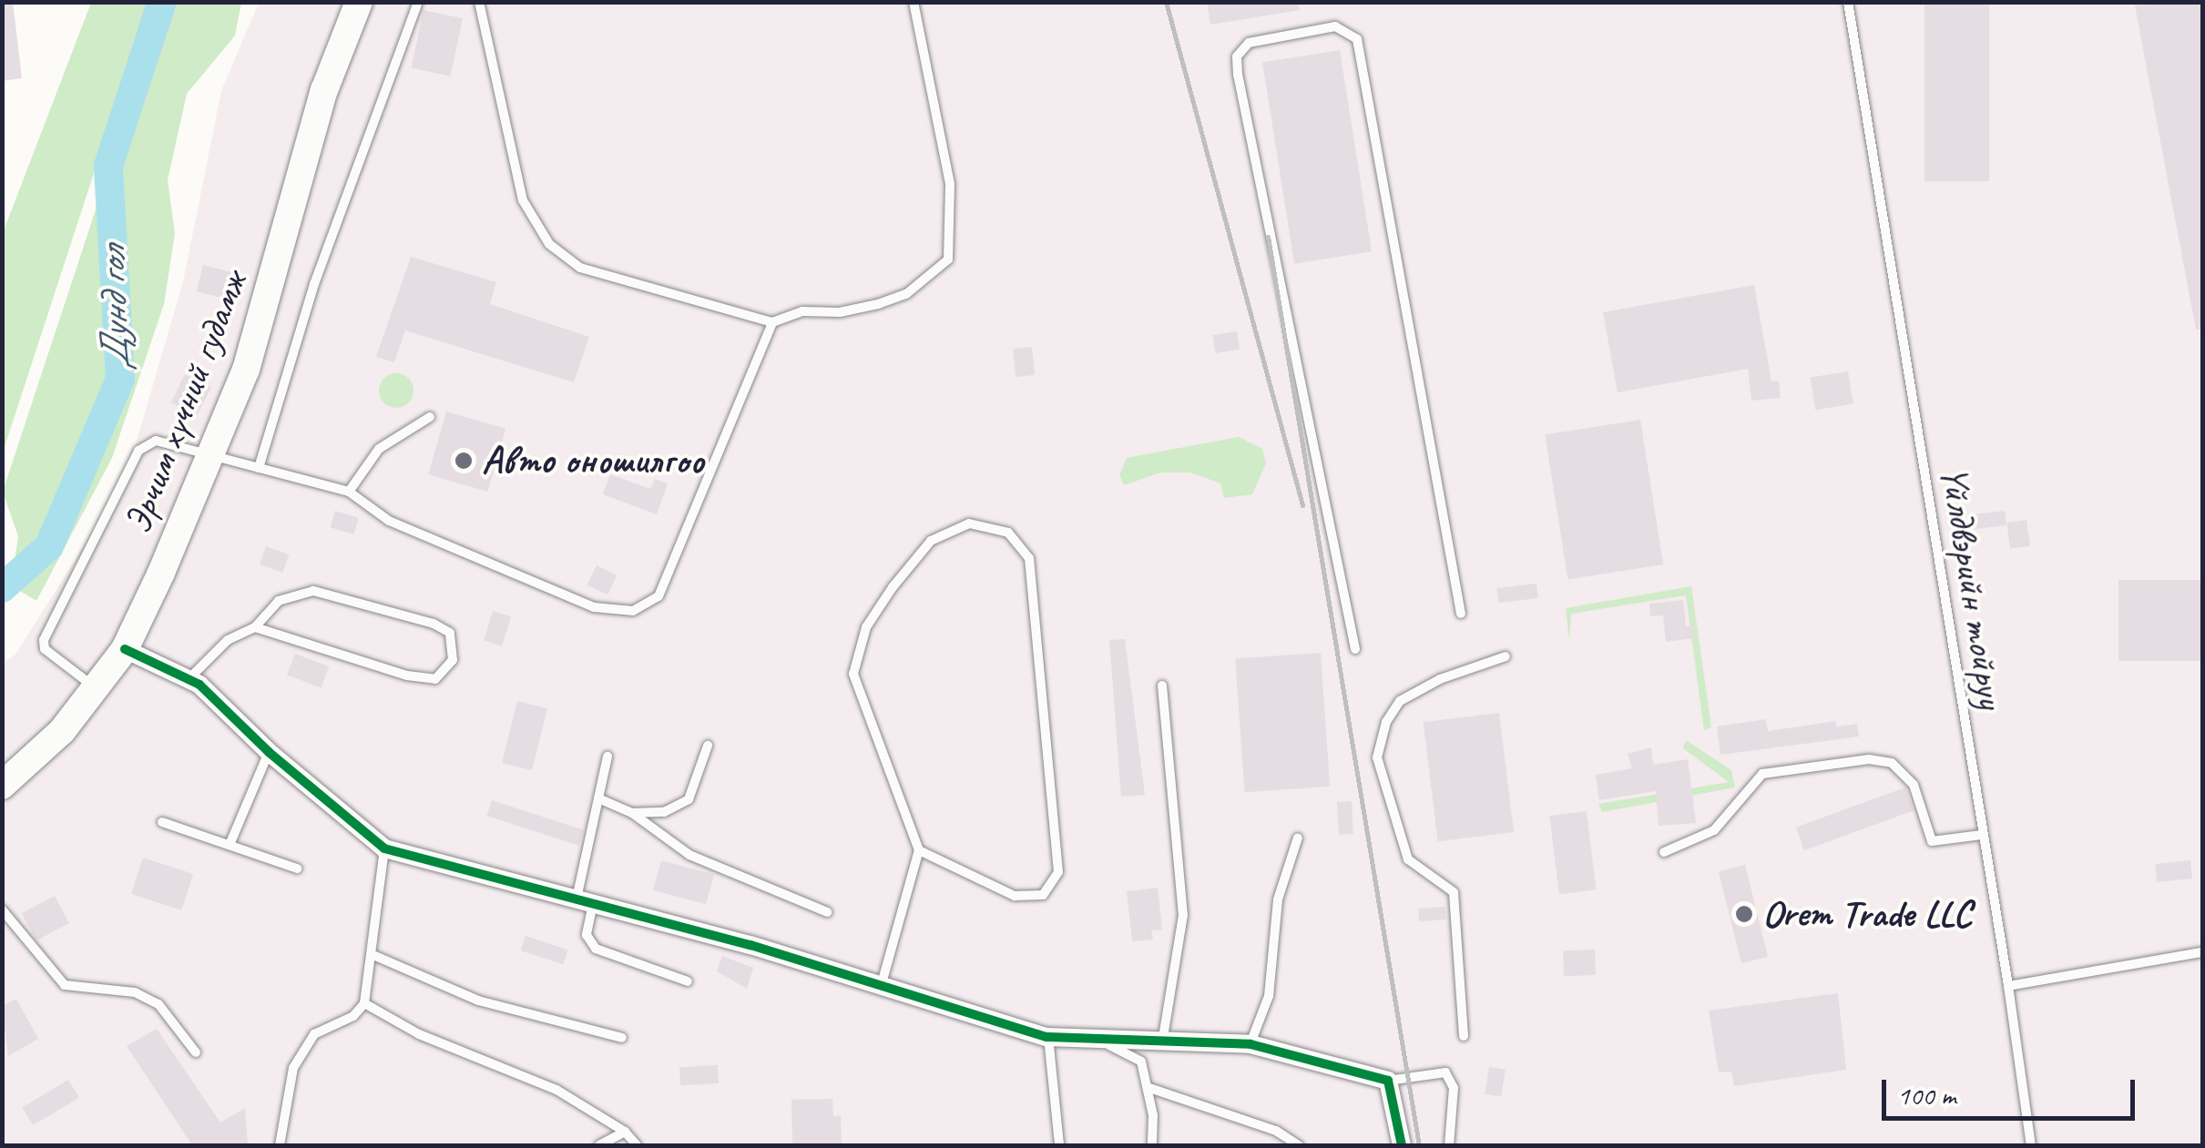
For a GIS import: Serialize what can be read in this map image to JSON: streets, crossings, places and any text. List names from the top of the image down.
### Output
{
  "streets": {
    "main road": ["Эрчим хүчний гудамж"],
    "lane": ["Үйлдвэрийн тойруу"]
  },
  "water": ["Дунд гол"],
  "places": ["Авто оношилгоо", "Orem Trade LLC"],
  "scale_bar": "100 m"
}
